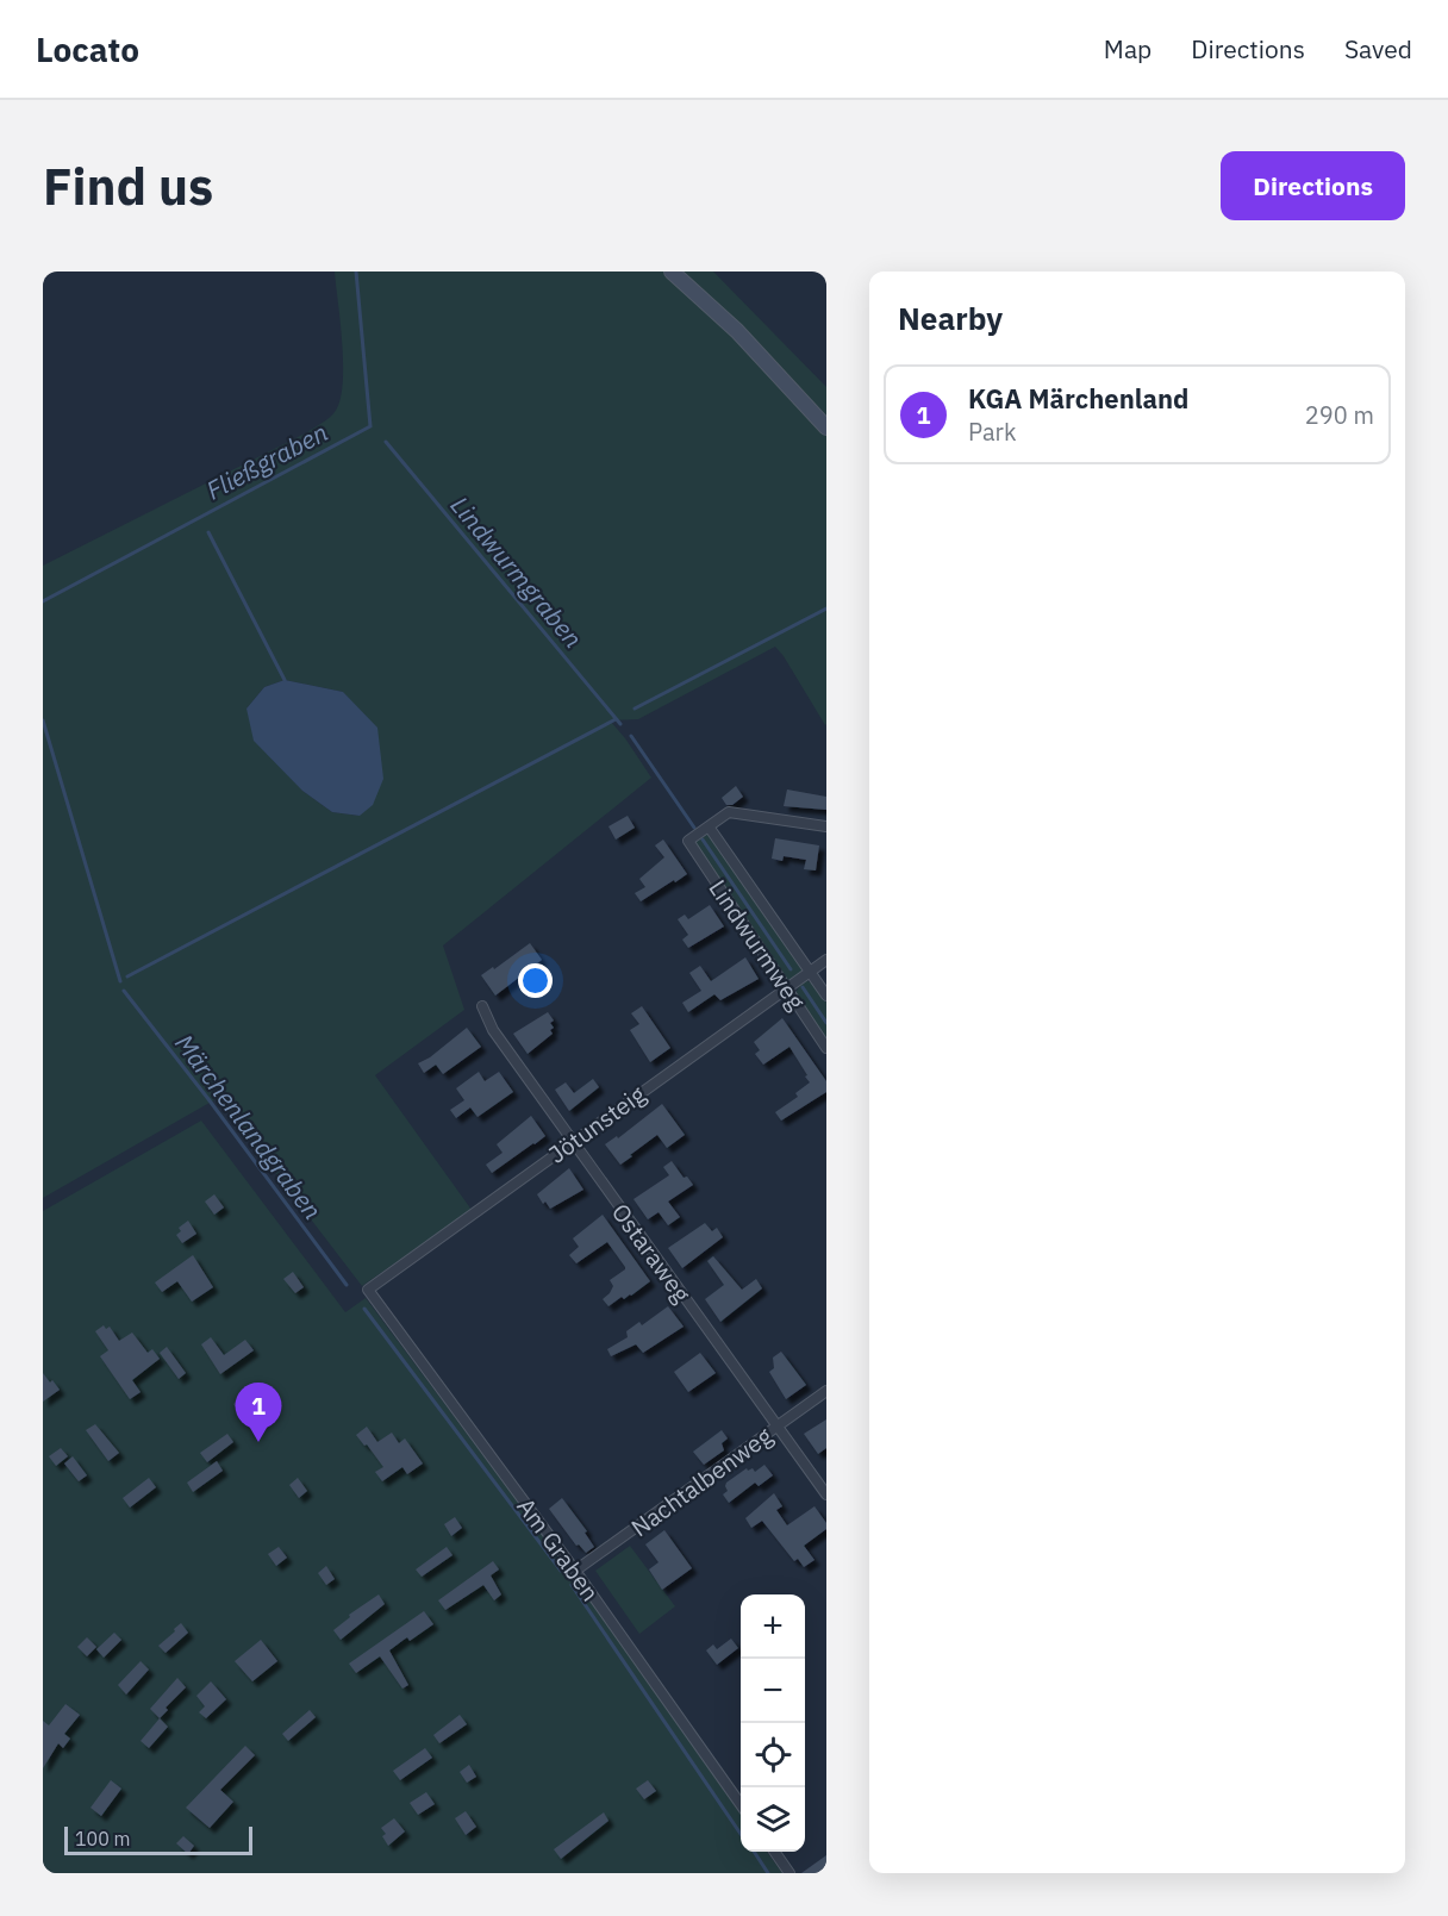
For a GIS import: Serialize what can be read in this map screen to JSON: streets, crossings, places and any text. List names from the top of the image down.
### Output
{
  "streets": {
    "street": [
      "Lindwurmweg",
      "Jötunsteig",
      "Ostaraweg",
      "Nachtalbenweg",
      "Am Graben"
    ]
  },
  "crossings": [
    ["Lindwurmweg", "Jötunsteig"],
    ["Jötunsteig", "Ostaraweg"],
    ["Jötunsteig", "Am Graben"],
    ["Ostaraweg", "Nachtalbenweg"],
    ["Nachtalbenweg", "Am Graben"]
  ],
  "water": ["Fließgraben", "Lindwurmgraben", "Märchenlandgraben"],
  "scale_bar": "100 m",
  "page": {
    "header": "Locato",
    "nav": ["Map", "Directions", "Saved"],
    "buttons": "Directions",
    "title": "Find us",
    "heading": "Nearby",
    "list": [
      {
        "mark": "1",
        "name": "KGA Märchenland",
        "note": "Park",
        "value": "290 m"
      }
    ],
    "pins": "1",
    "map_buttons": ["+", "−"],
    "scale": "100 m"
  }
}
